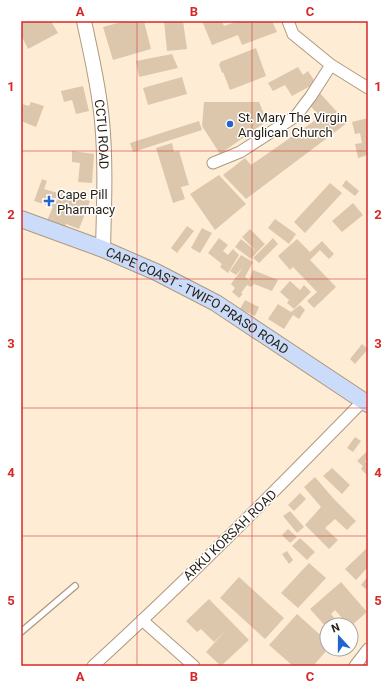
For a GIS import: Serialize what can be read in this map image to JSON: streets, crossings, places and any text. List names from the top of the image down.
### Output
{
  "streets": {
    "main road": ["CAPE COAST - TWIFO PRASO ROAD"],
    "street": ["CCTU ROAD", "ARKU KORSAH ROAD"]
  },
  "crossings": [
    ["CCTU ROAD", "CAPE COAST - TWIFO PRASO ROAD"],
    ["CAPE COAST - TWIFO PRASO ROAD", "ARKU KORSAH ROAD"]
  ],
  "places": {
    "other": ["St. Mary The Virgin Anglican Church"],
    "health": ["Cape Pill Pharmacy"]
  },
  "north": "top",
  "grid": {
    "columns": ["A", "B", "C"],
    "rows": [
      "1",
      "2",
      "3",
      "4",
      "5"
    ]
  }
}
